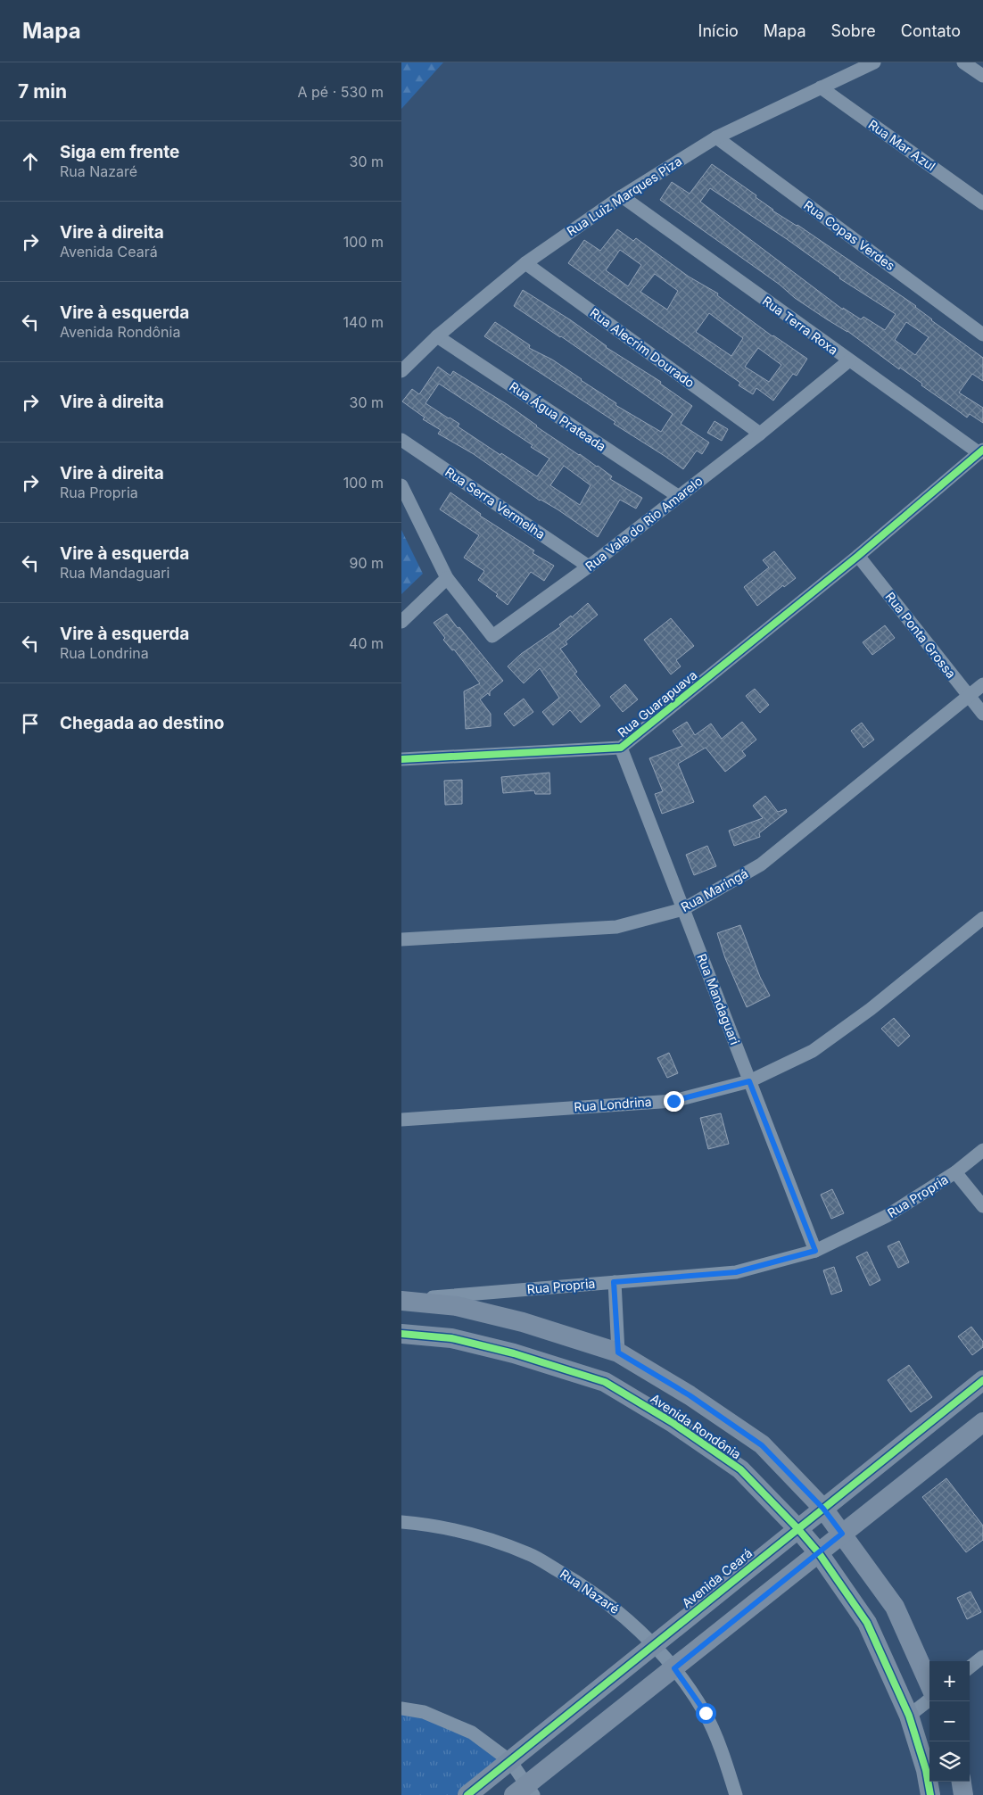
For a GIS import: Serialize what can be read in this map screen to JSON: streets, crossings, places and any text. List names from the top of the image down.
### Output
{
  "streets": {
    "street": [
      "Rua Mar Azul",
      "Rua Luiz Marques Piza",
      "Rua Copas Verdes",
      "Rua Terra Roxa",
      "Rua Alecrim Dourado",
      "Rua Água Prateada",
      "Rua Serra Vermelha",
      "Rua Vale do Rio Amarelo",
      "Rua Ponta Grossa",
      "Rua Guarapuava",
      "Rua Maringá",
      "Rua Mandaguari",
      "Rua Londrina",
      "Rua Propria",
      "Avenida Rondônia",
      "Avenida Ceará",
      "Rua Nazaré"
    ]
  },
  "crossings": [
    ["Rua Mar Azul", "Rua Luiz Marques Piza"],
    ["Rua Luiz Marques Piza", "Rua Copas Verdes"],
    ["Rua Luiz Marques Piza", "Rua Terra Roxa"],
    ["Rua Luiz Marques Piza", "Rua Alecrim Dourado"],
    ["Rua Luiz Marques Piza", "Rua Água Prateada"],
    ["Rua Terra Roxa", "Rua Vale do Rio Amarelo"],
    ["Rua Terra Roxa", "Rua Guarapuava"],
    ["Rua Alecrim Dourado", "Rua Vale do Rio Amarelo"],
    ["Rua Água Prateada", "Rua Vale do Rio Amarelo"],
    ["Rua Serra Vermelha", "Rua Vale do Rio Amarelo"],
    ["Rua Ponta Grossa", "Rua Guarapuava"],
    ["Rua Ponta Grossa", "Rua Maringá"],
    ["Rua Guarapuava", "Rua Mandaguari"],
    ["Rua Maringá", "Rua Mandaguari"],
    ["Rua Mandaguari", "Rua Londrina"],
    ["Rua Mandaguari", "Rua Propria"],
    ["Rua Propria", "Avenida Rondônia"],
    ["Avenida Rondônia", "Avenida Ceará"],
    ["Avenida Ceará", "Rua Nazaré"]
  ],
  "page": {
    "header": "Mapa",
    "nav": [
      "Início",
      "Mapa",
      "Sobre",
      "Contato"
    ],
    "heading": ["7 min", "A pé · 530 m"],
    "list": [
      ["Siga em frente", "Rua Nazaré", "30 m"],
      ["Vire à direita", "Avenida Ceará", "100 m"],
      ["Vire à esquerda", "Avenida Rondônia", "140 m"],
      ["Vire à direita", "30 m"],
      ["Vire à direita", "Rua Propria", "100 m"],
      ["Vire à esquerda", "Rua Mandaguari", "90 m"],
      ["Vire à esquerda", "Rua Londrina", "40 m"],
      "Chegada ao destino"
    ],
    "map_buttons": ["+", "−"]
  }
}
